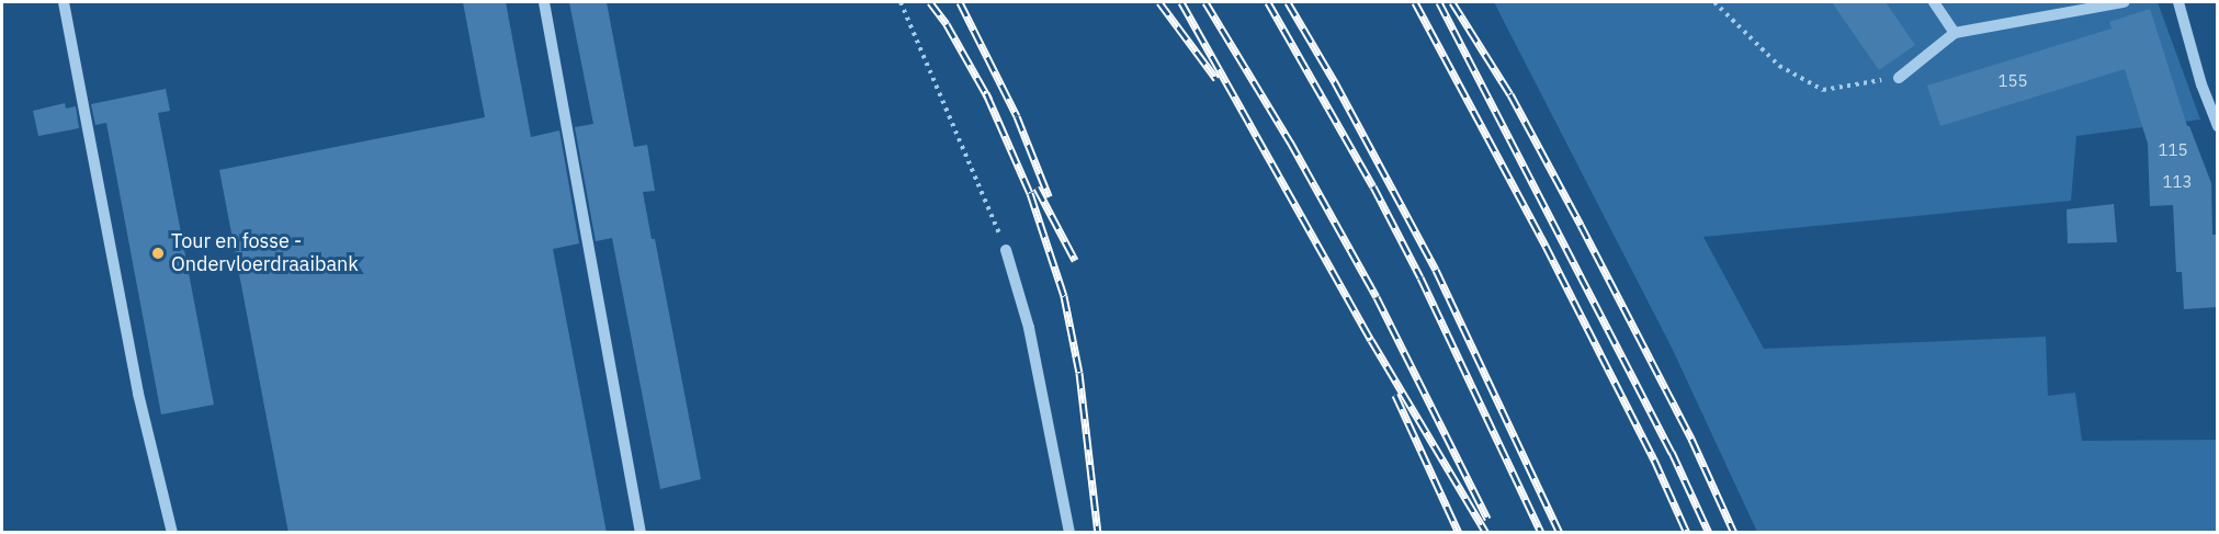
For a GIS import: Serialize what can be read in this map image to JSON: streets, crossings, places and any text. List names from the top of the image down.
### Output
{
  "places": ["Tour en fosse - Ondervloerdraaibank"],
  "house_numbers": ["155", "115", "113"]
}
